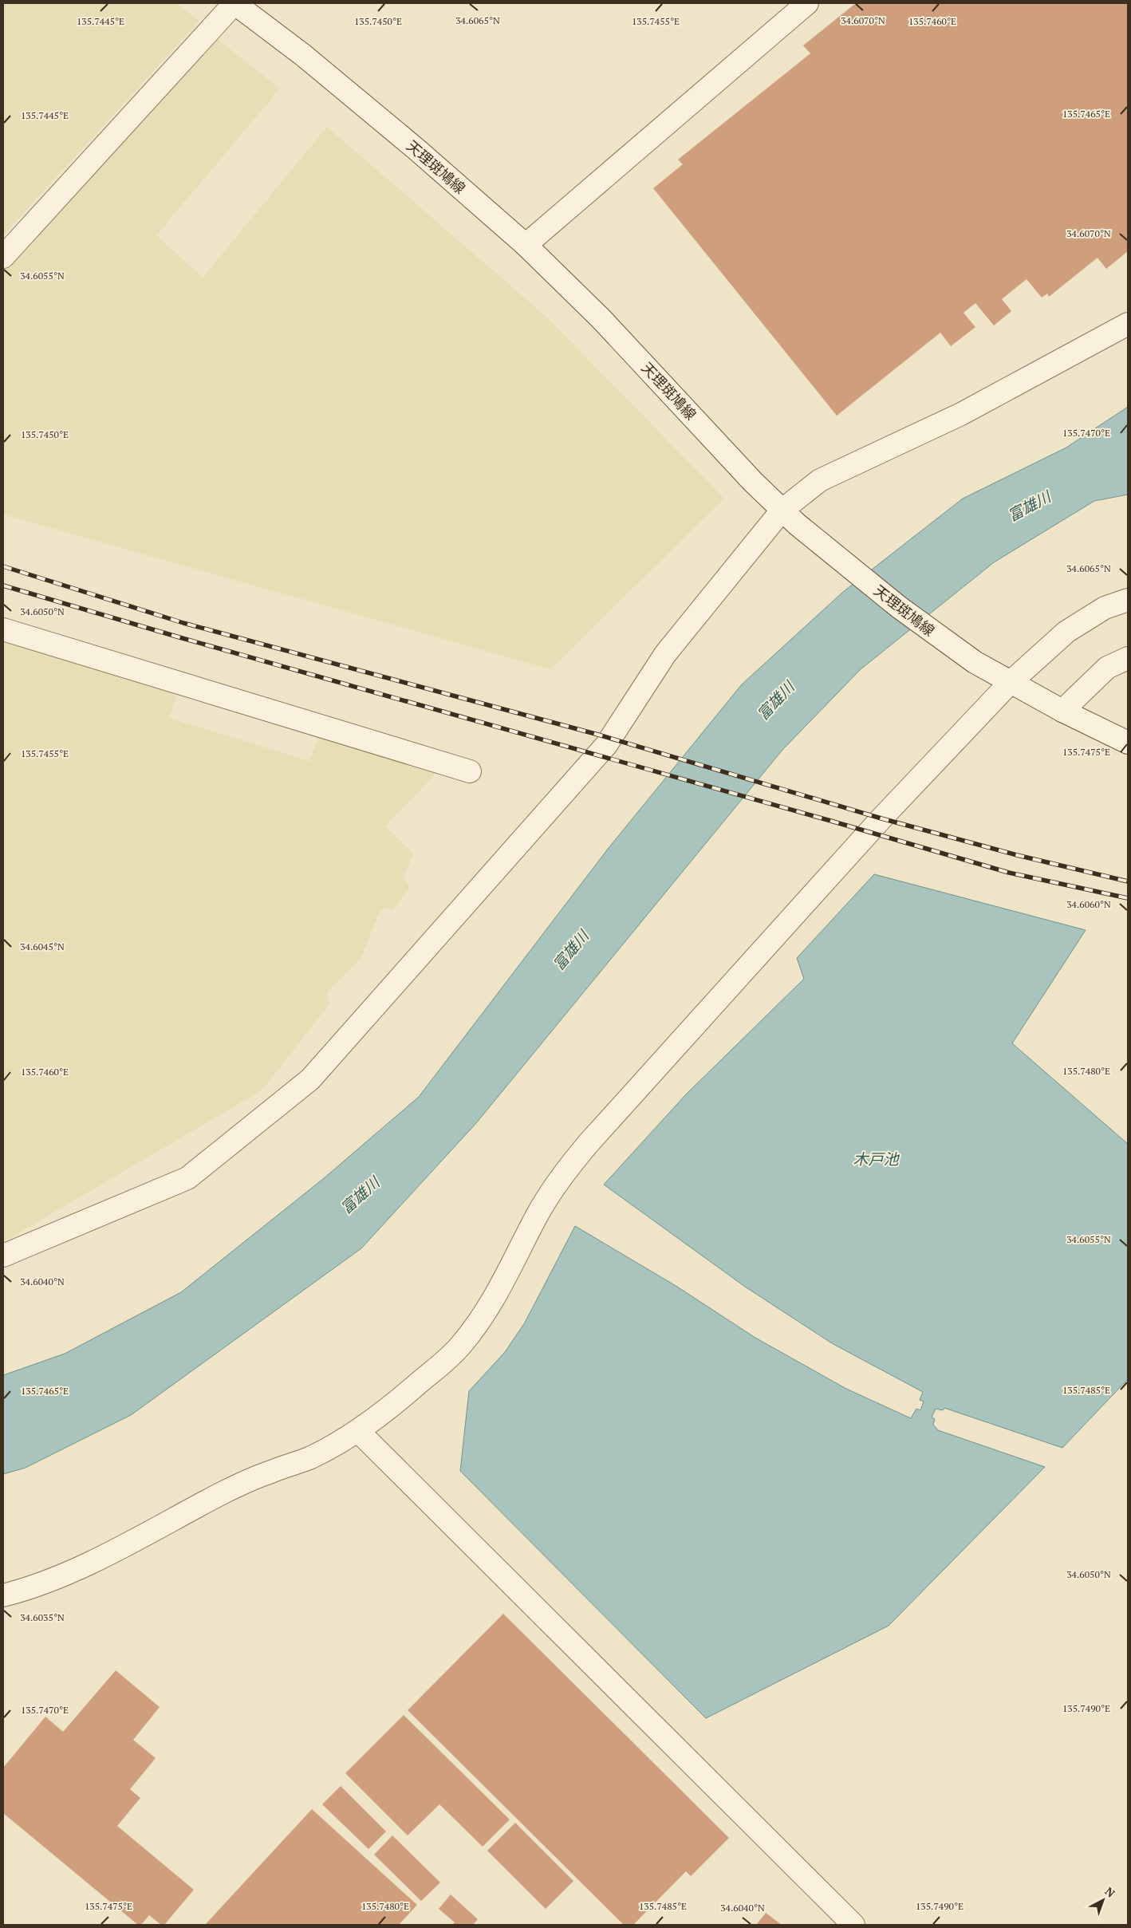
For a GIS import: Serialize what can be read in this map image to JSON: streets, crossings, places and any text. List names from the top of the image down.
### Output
{
  "streets": {
    "street": ["天理斑鳩線"]
  },
  "water": ["富雄川", "木戸池"],
  "north": "top right",
  "coordinates": [
    "34.6065°N",
    "34.6070°N",
    "135.7445°E",
    "135.7455°E",
    "135.7460°E",
    "135.7450°E",
    "135.7465°E",
    "34.6055°N",
    "135.7470°E",
    "34.6050°N",
    "135.7475°E",
    "34.6060°N",
    "34.6045°N",
    "135.7480°E",
    "34.6040°N",
    "135.7485°E",
    "34.6035°N",
    "135.7490°E"
  ]
}
